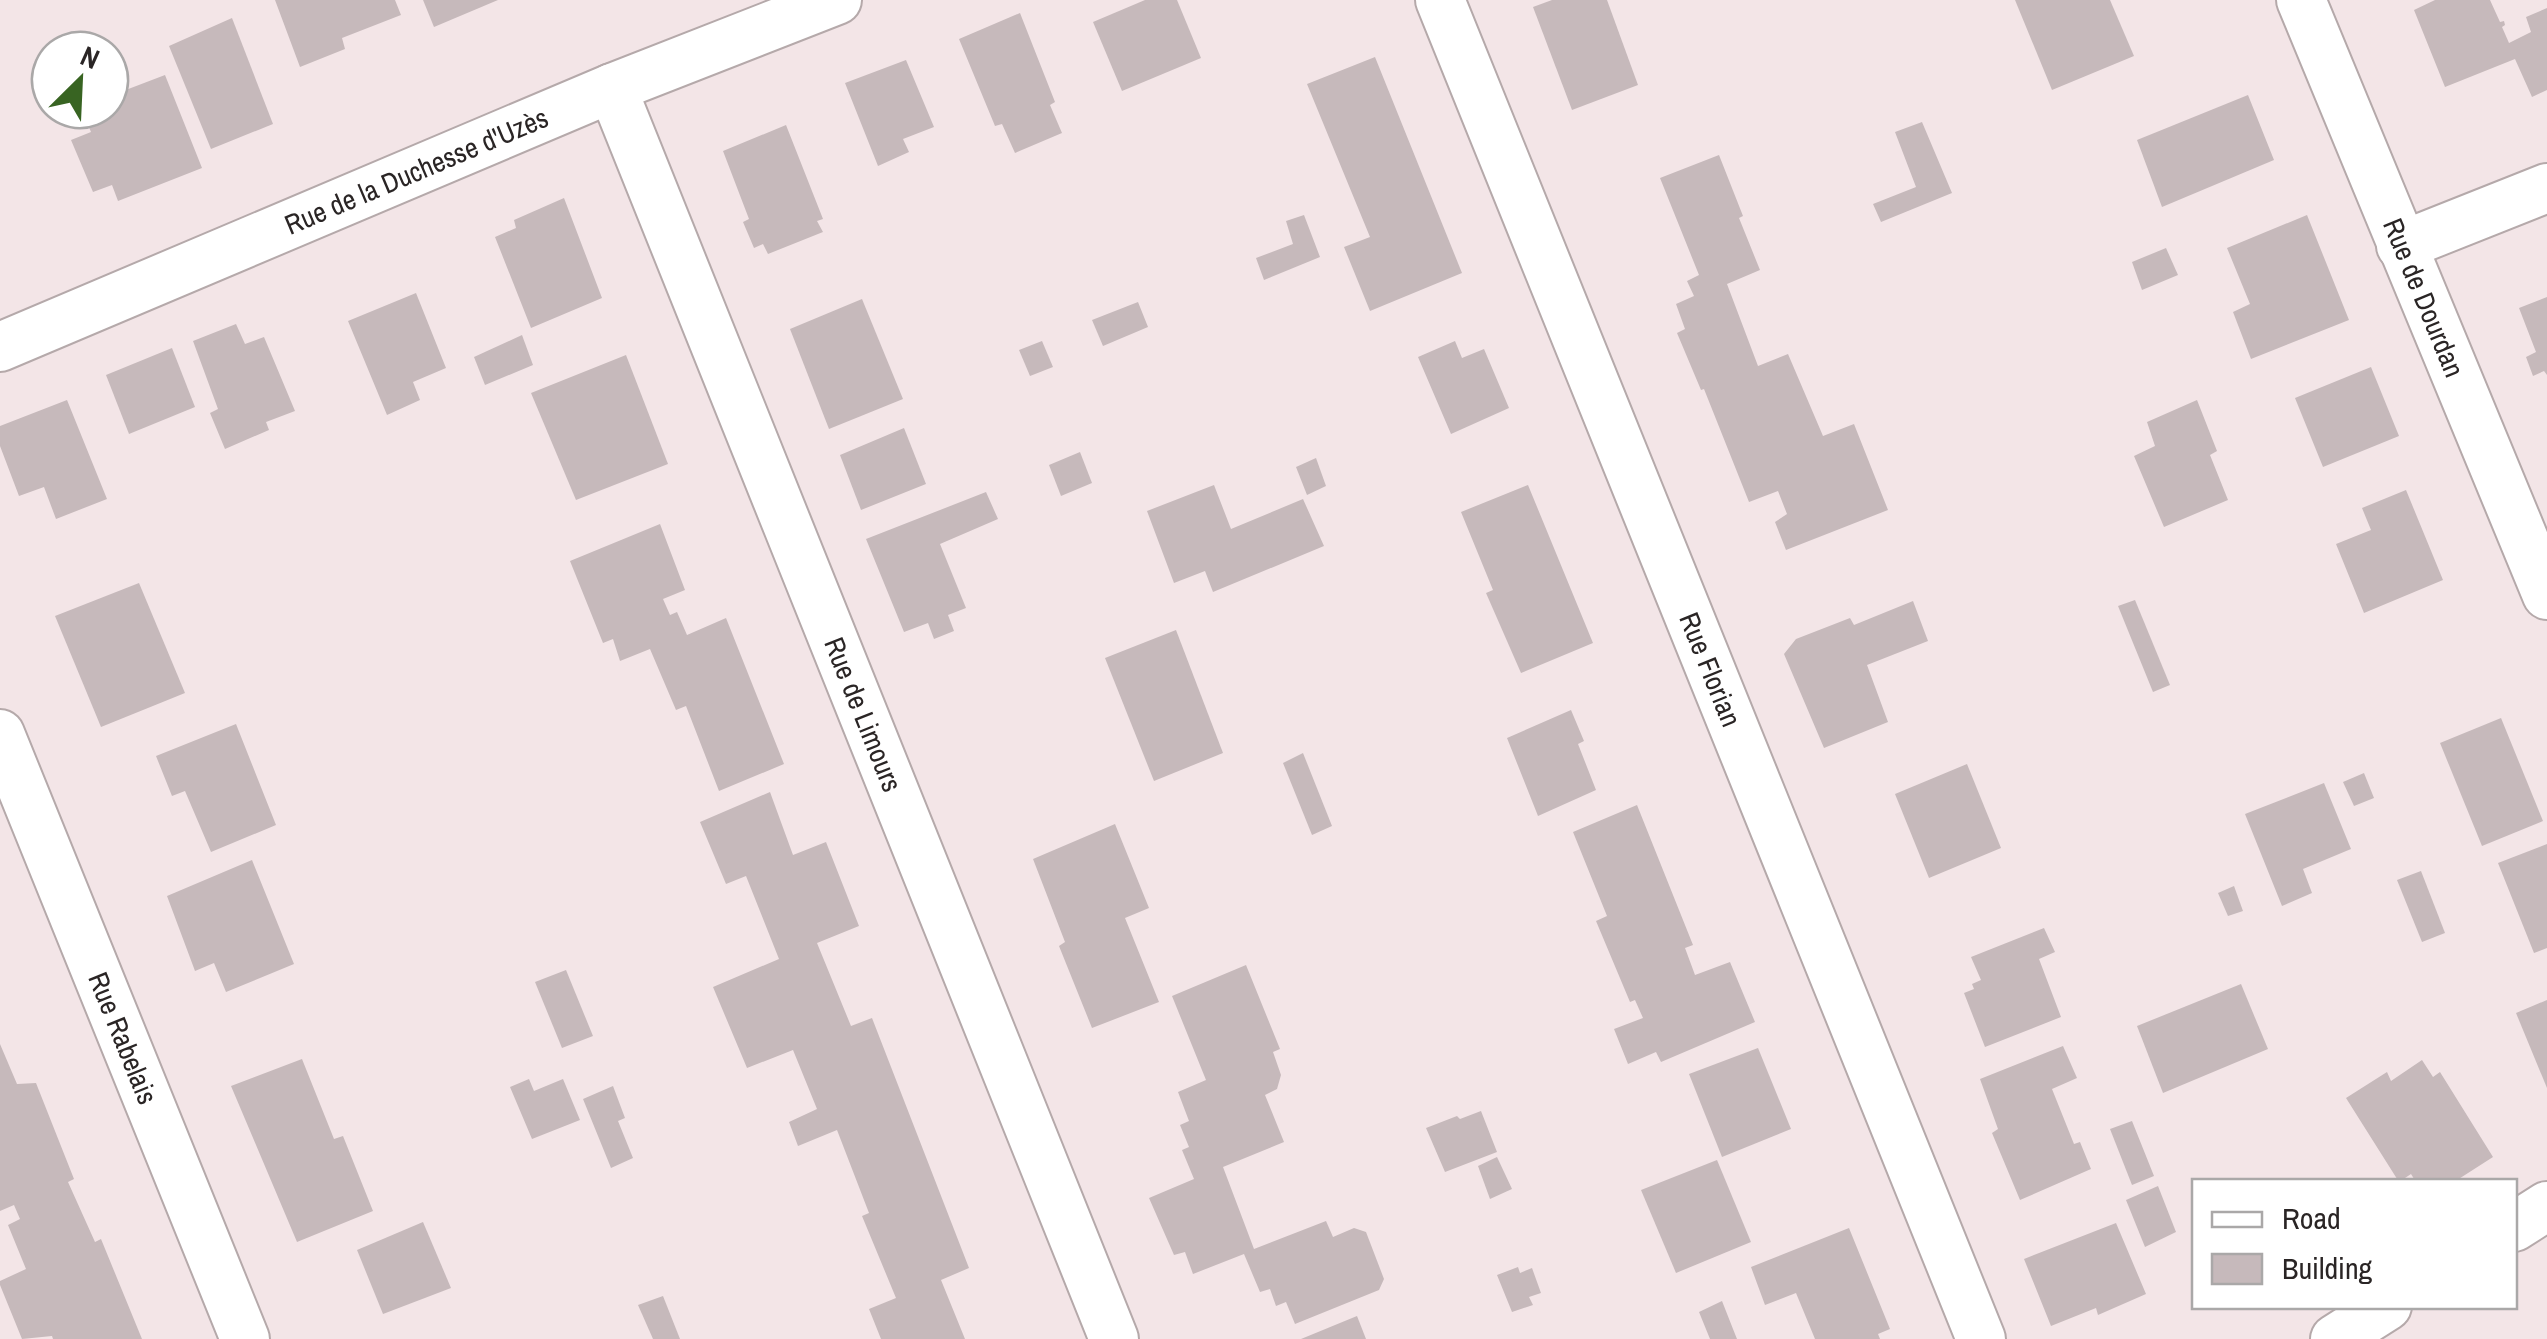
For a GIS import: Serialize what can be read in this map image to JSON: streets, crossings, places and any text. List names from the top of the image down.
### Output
{
  "streets": {
    "street": [
      "Rue de la Duchesse d'Uzès",
      "Rue de Dourdan",
      "Rue Florian",
      "Rue de Limours",
      "Rue Rabelais"
    ]
  },
  "crossings": [
    ["Rue de la Duchesse d'Uzès", "Rue de Limours"]
  ],
  "legend": ["Road", "Building"],
  "north": "top right"
}
